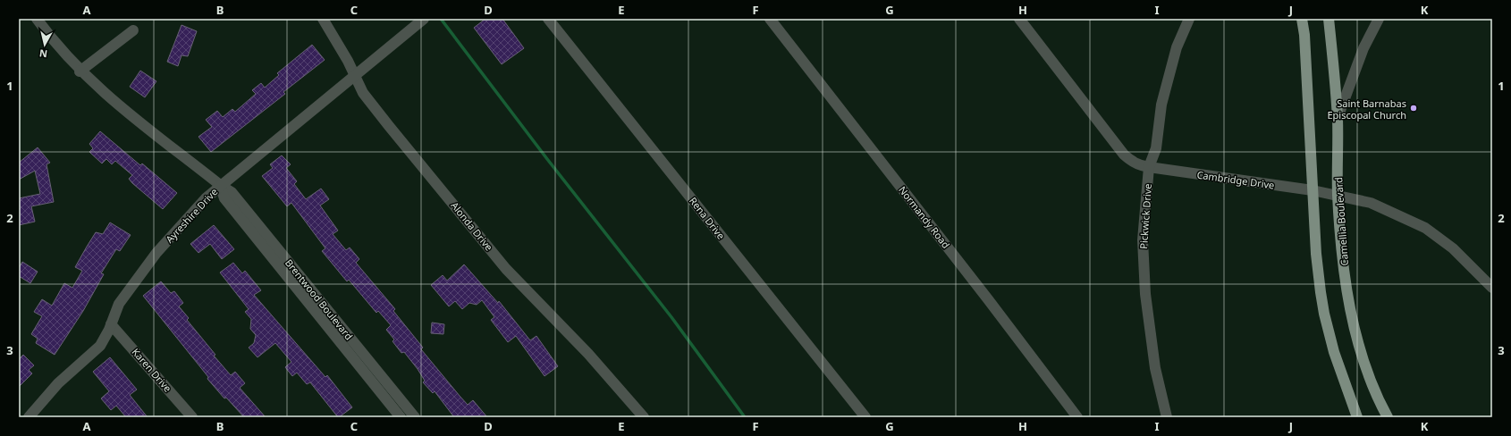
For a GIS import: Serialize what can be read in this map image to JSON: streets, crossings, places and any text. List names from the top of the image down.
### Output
{
  "streets": {
    "main road": ["Camellia Boulevard"],
    "street": [
      "Cambridge Drive",
      "Ayreshire Drive",
      "Pickwick Drive",
      "Normandy Road",
      "Rena Drive",
      "Alonda Drive",
      "Brentwood Boulevard",
      "Karen Drive"
    ]
  },
  "crossings": [
    ["Cambridge Drive", "Pickwick Drive"],
    ["Cambridge Drive", "Camellia Boulevard"],
    ["Ayreshire Drive", "Alonda Drive"],
    ["Ayreshire Drive", "Brentwood Boulevard"],
    ["Ayreshire Drive", "Karen Drive"]
  ],
  "places": ["Saint Barnabas Episcopal Church"],
  "north": "bottom",
  "grid": {
    "columns": [
      "A",
      "B",
      "C",
      "D",
      "E",
      "F",
      "G",
      "H",
      "I",
      "J",
      "K"
    ],
    "rows": ["1", "2", "3"]
  }
}
